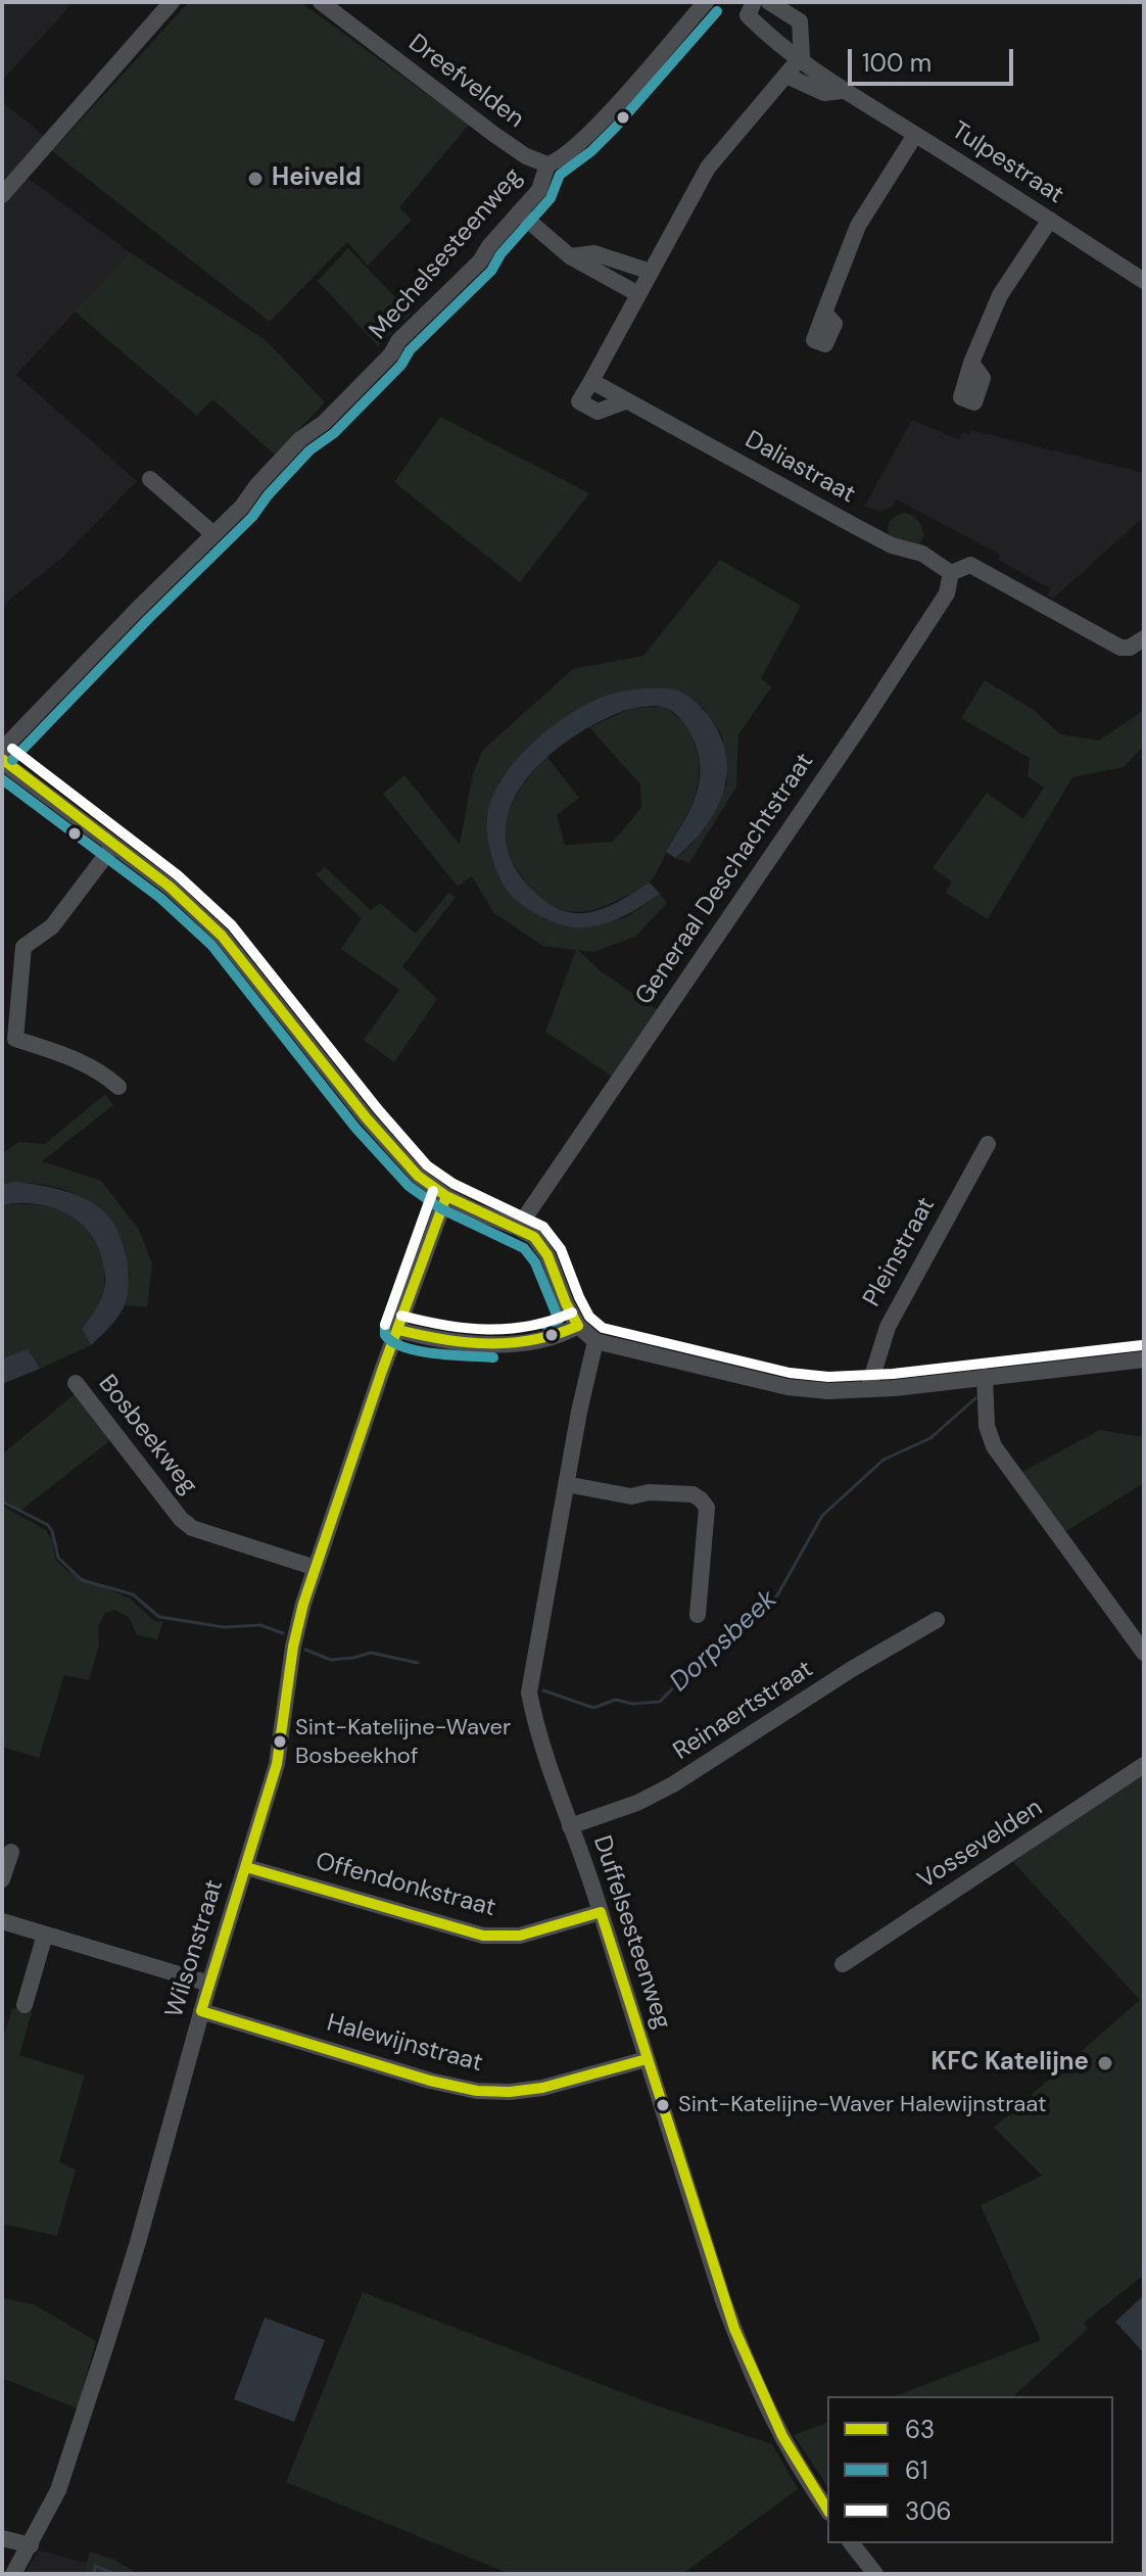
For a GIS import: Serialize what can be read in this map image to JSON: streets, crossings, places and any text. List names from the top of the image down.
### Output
{
  "streets": {
    "street": [
      "Dreefvelden",
      "Tulpestraat",
      "Mechelsesteenweg",
      "Daliastraat",
      "Generaal Deschachtstraat",
      "Pleinstraat",
      "Bosbeekweg",
      "Reinaertstraat",
      "Vossevelden",
      "Offendonkstraat",
      "Duffelsesteenweg",
      "Wilsonstraat",
      "Halewijnstraat"
    ]
  },
  "crossings": [
    ["Dreefvelden", "Mechelsesteenweg"],
    ["Daliastraat", "Generaal Deschachtstraat"],
    ["Bosbeekweg", "Wilsonstraat"],
    ["Reinaertstraat", "Duffelsesteenweg"],
    ["Offendonkstraat", "Duffelsesteenweg"],
    ["Offendonkstraat", "Wilsonstraat"],
    ["Duffelsesteenweg", "Halewijnstraat"],
    ["Wilsonstraat", "Halewijnstraat"]
  ],
  "water": ["Dorpsbeek"],
  "places": [
    "Heiveld",
    "Sint-Katelijne-Waver Bosbeekhof",
    "KFC Katelijne",
    "Sint-Katelijne-Waver Halewijnstraat"
  ],
  "lines": ["transit line 61", "transit line 306", "transit line 63"],
  "legend": ["63", "61", "306"],
  "scale_bar": "100 m"
}
